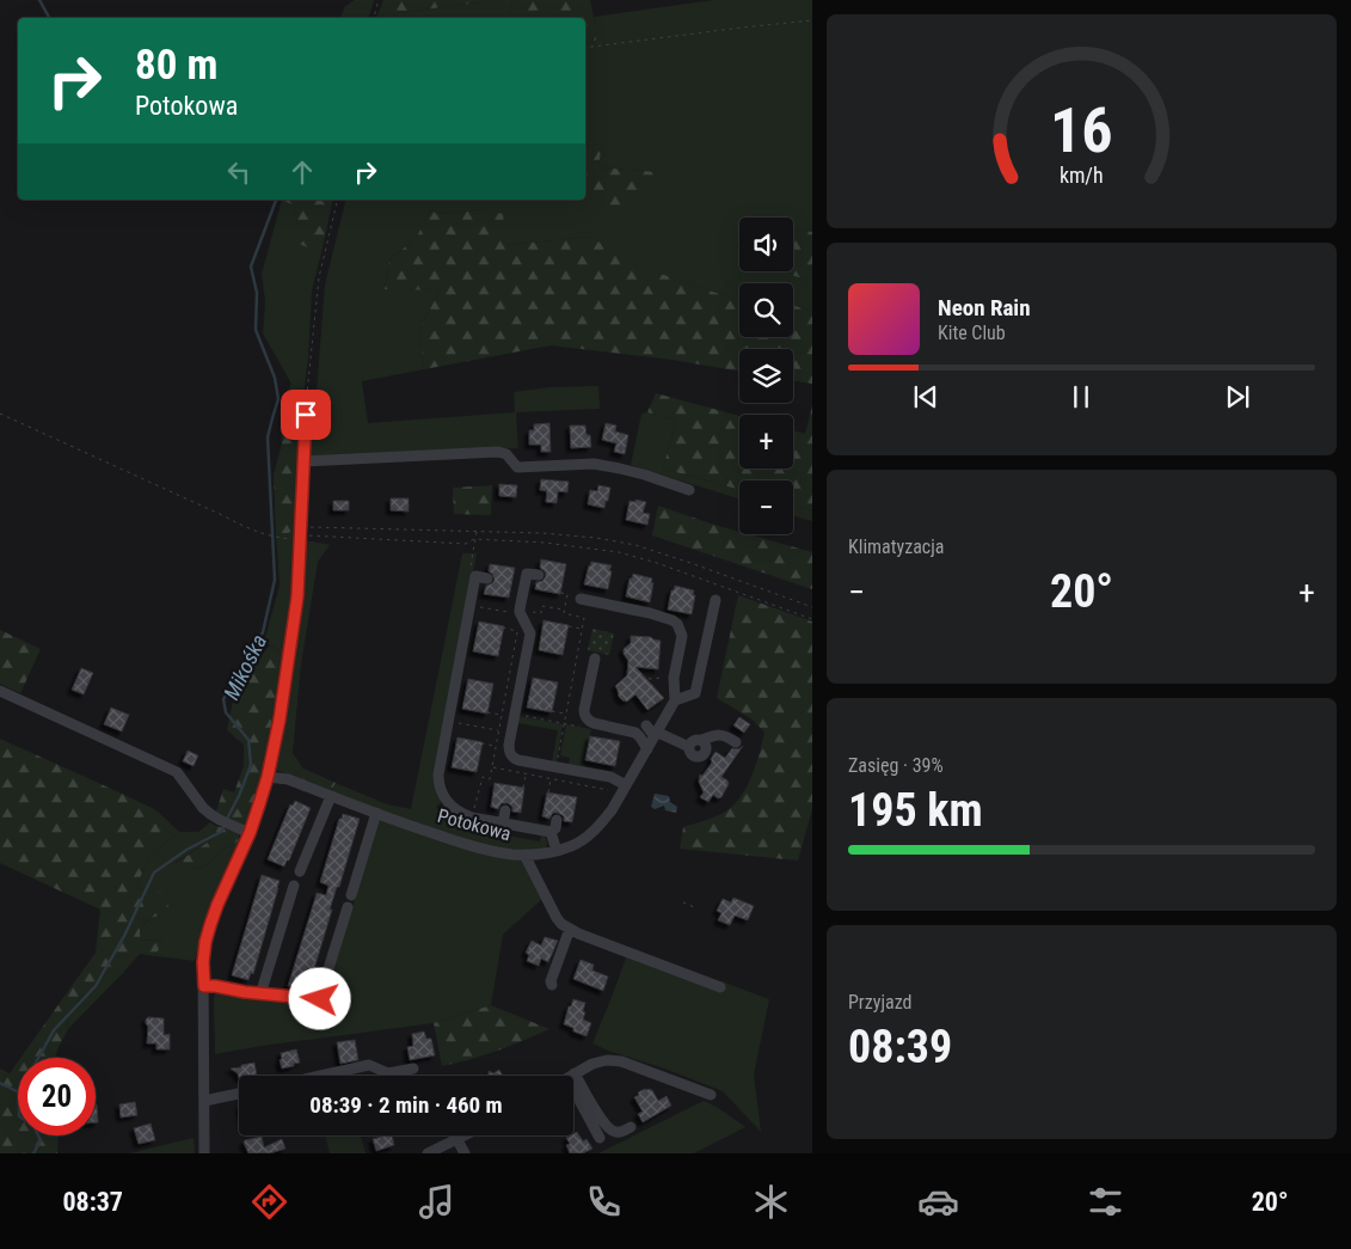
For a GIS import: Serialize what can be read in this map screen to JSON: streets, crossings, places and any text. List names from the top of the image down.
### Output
{
  "streets": {
    "street": ["Potokowa"]
  },
  "water": ["Mikośka"],
  "page": {
    "turn": ["80 m", "Potokowa"],
    "map_buttons": ["+", "−"],
    "song": ["Neon Rain", "Kite Club"],
    "tile": [
      "Klimatyzacja",
      ["Zasięg · 39%", "195 km"],
      ["Przyjazd", "08:39"]
    ],
    "heat": ["−", "20°", "+"],
    "limit": "20",
    "trip": "08:39 · 2 min · 460 m",
    "tabs": ["08:37", "20°"],
    "gauge": ["16", "km/h"]
  }
}
